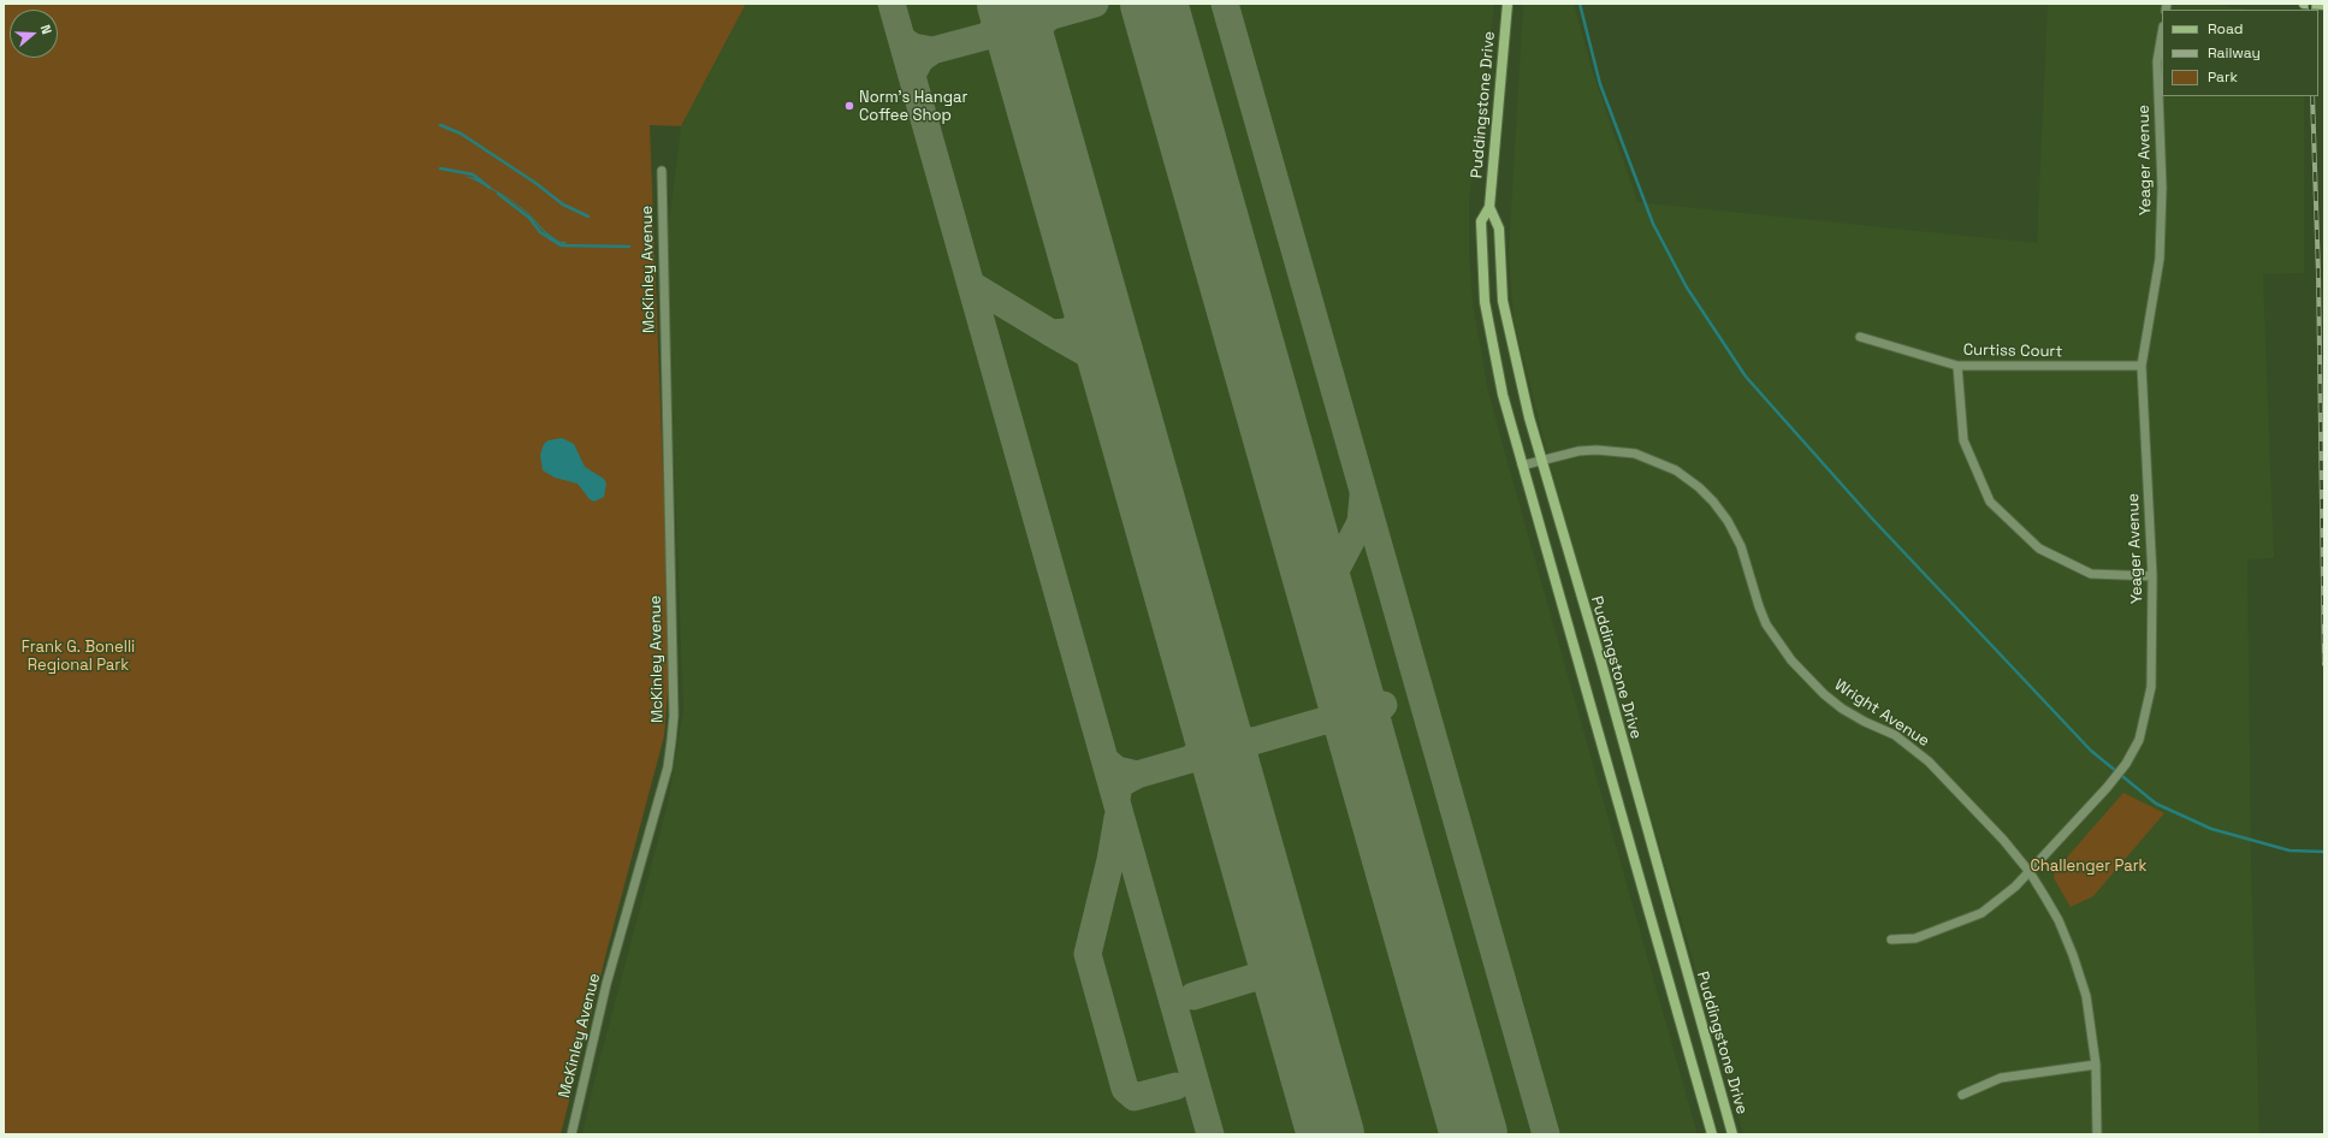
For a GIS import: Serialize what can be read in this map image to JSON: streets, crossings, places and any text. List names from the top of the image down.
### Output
{
  "streets": {
    "street": [
      "Puddingstone Drive",
      "Yeager Avenue",
      "McKinley Avenue",
      "Curtiss Court",
      "Wright Avenue"
    ]
  },
  "crossings": [
    ["Puddingstone Drive", "Wright Avenue"],
    ["Yeager Avenue", "Curtiss Court"],
    ["Yeager Avenue", "Wright Avenue"]
  ],
  "parks": ["Frank G. Bonelli Regional Park", "Challenger Park"],
  "places": ["Norm's Hangar Coffee Shop"],
  "legend": ["Road", "Railway", "Park"],
  "north": "right"
}
